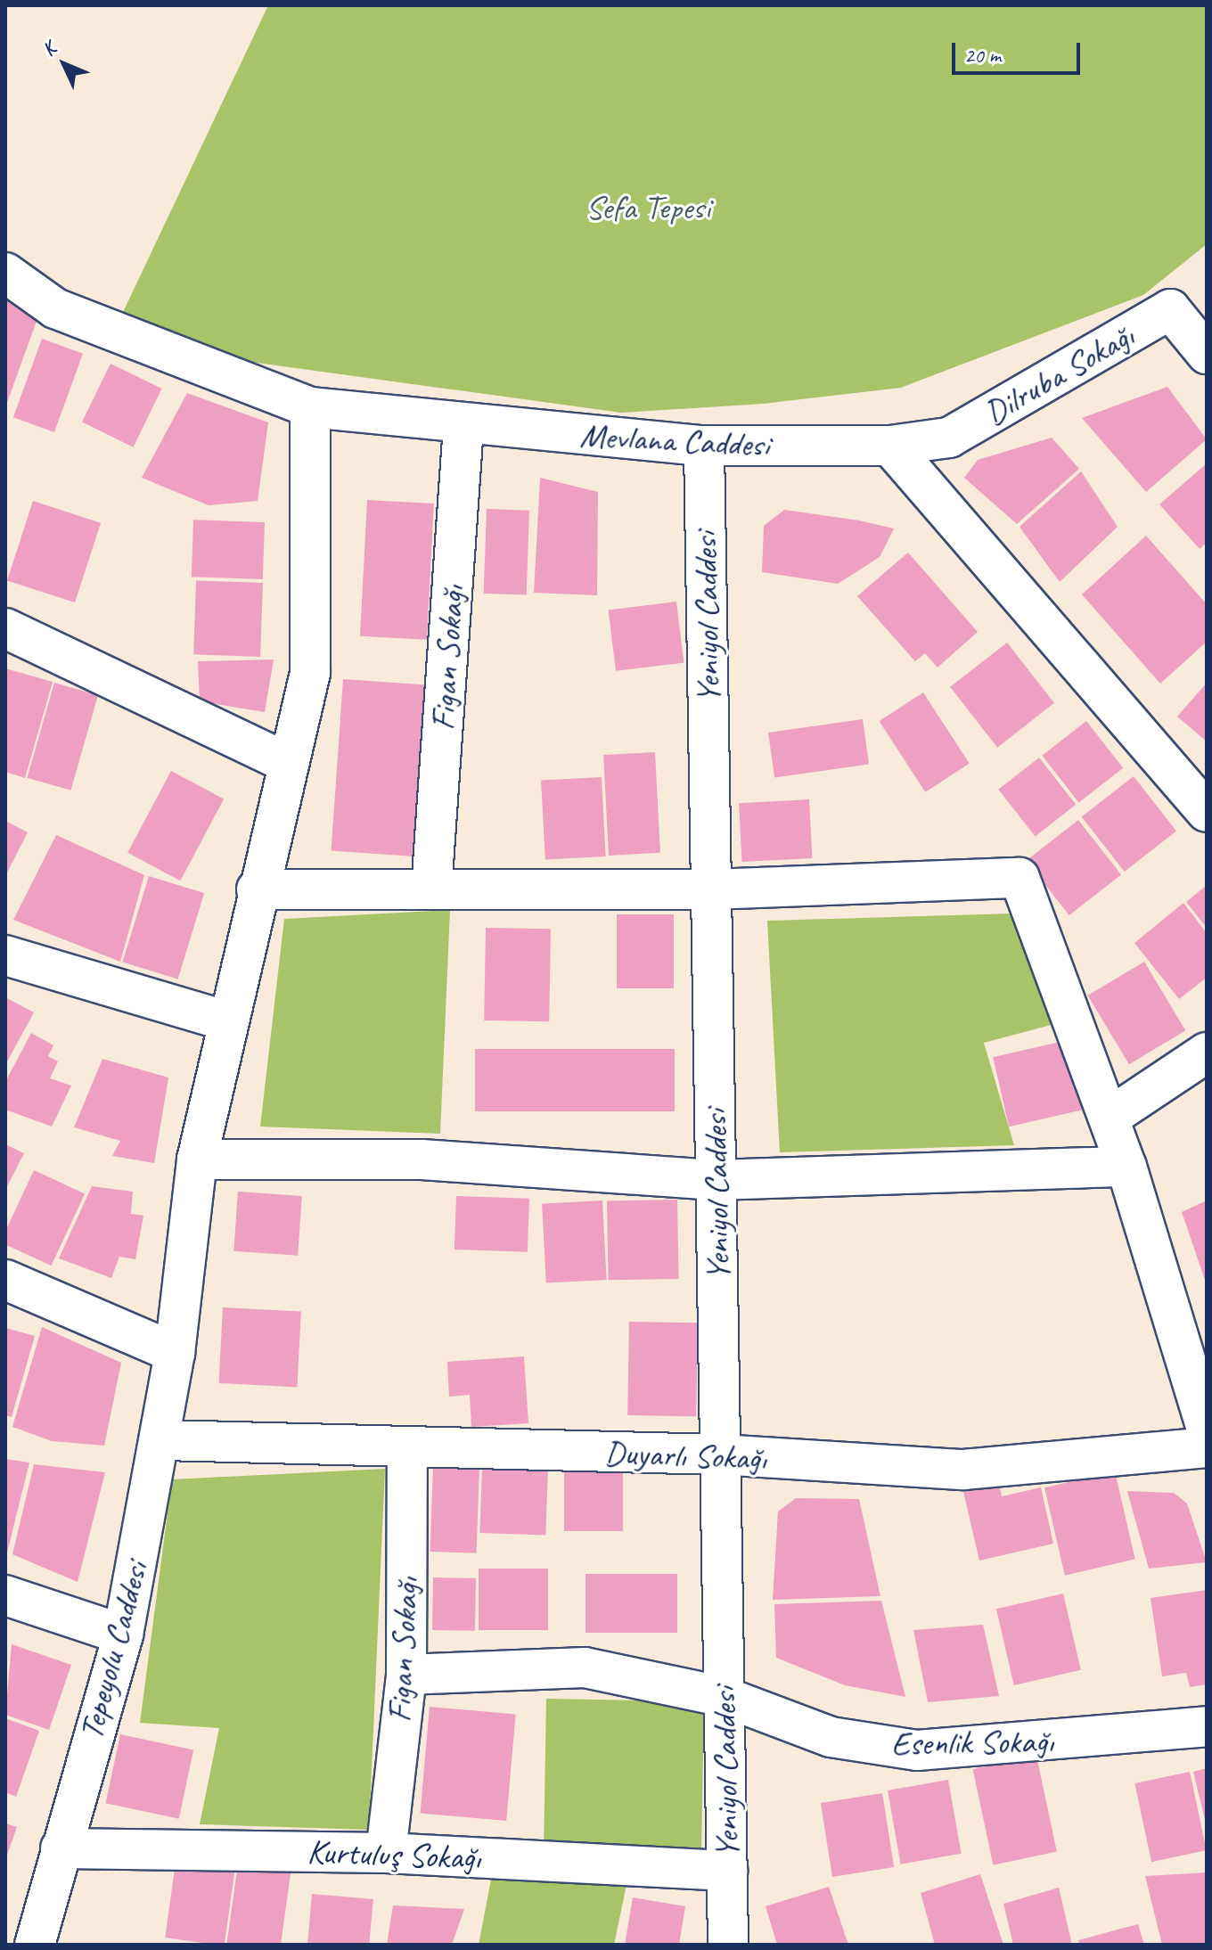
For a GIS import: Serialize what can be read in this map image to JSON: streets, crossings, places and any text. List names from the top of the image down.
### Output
{
  "streets": {
    "street": [
      "Dilruba Sokağı",
      "Mevlana Caddesi",
      "Yeniyol Caddesi",
      "Figan Sokağı",
      "Duyarlı Sokağı",
      "Tepeyolu Caddesi",
      "Esenlik Sokağı",
      "Kurtuluş Sokağı"
    ]
  },
  "crossings": [
    ["Dilruba Sokağı", "Mevlana Caddesi"],
    ["Mevlana Caddesi", "Yeniyol Caddesi"],
    ["Mevlana Caddesi", "Figan Sokağı"],
    ["Mevlana Caddesi", "Tepeyolu Caddesi"],
    ["Yeniyol Caddesi", "Duyarlı Sokağı"],
    ["Yeniyol Caddesi", "Esenlik Sokağı"],
    ["Yeniyol Caddesi", "Kurtuluş Sokağı"],
    ["Figan Sokağı", "Duyarlı Sokağı"],
    ["Figan Sokağı", "Esenlik Sokağı"],
    ["Figan Sokağı", "Kurtuluş Sokağı"],
    ["Duyarlı Sokağı", "Tepeyolu Caddesi"],
    ["Tepeyolu Caddesi", "Kurtuluş Sokağı"]
  ],
  "parks": ["Sefa Tepesi"],
  "scale_bar": "20 m",
  "north": "top left"
}
